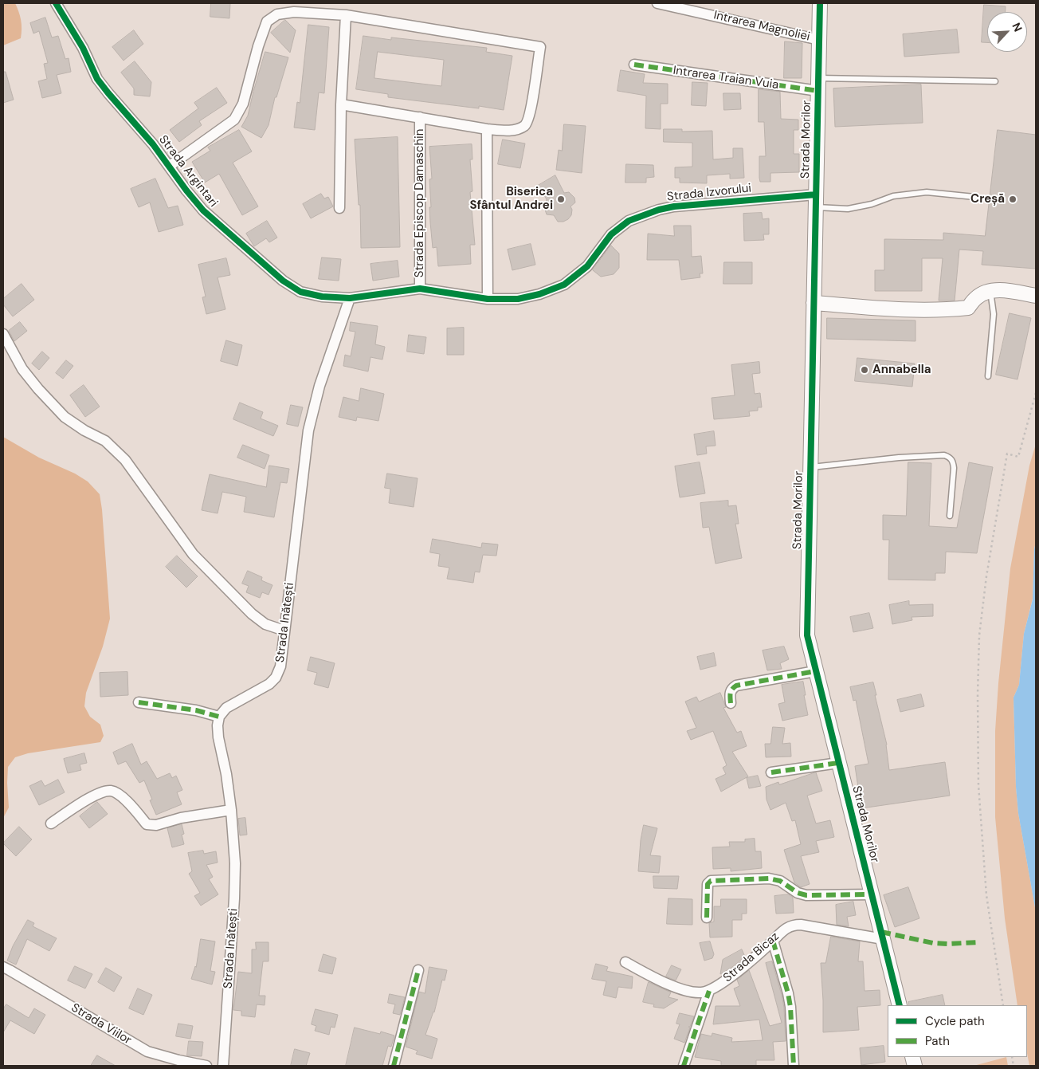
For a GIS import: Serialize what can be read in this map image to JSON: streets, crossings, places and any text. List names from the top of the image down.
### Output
{
  "streets": {
    "street": [
      "Intrarea Magnoliei",
      "Intrarea Traian Vuia",
      "Strada Morilor",
      "Strada Argintari",
      "Strada Izvorului",
      "Strada Episcop Damaschin",
      "Strada Inătești",
      "Strada Bicaz",
      "Strada Viilor"
    ]
  },
  "crossings": [
    ["Intrarea Magnoliei", "Strada Morilor"],
    ["Intrarea Traian Vuia", "Strada Morilor"],
    ["Strada Morilor", "Strada Izvorului"],
    ["Strada Morilor", "Strada Bicaz"],
    ["Strada Argintari", "Strada Izvorului"],
    ["Strada Argintari", "Strada Inătești"],
    ["Strada Izvorului", "Strada Episcop Damaschin"],
    ["Strada Izvorului", "Strada Inătești"]
  ],
  "places": ["Biserica Sfântul Andrei", "Creșă", "Annabella"],
  "legend": ["Cycle path", "Path"],
  "north": "top right"
}
